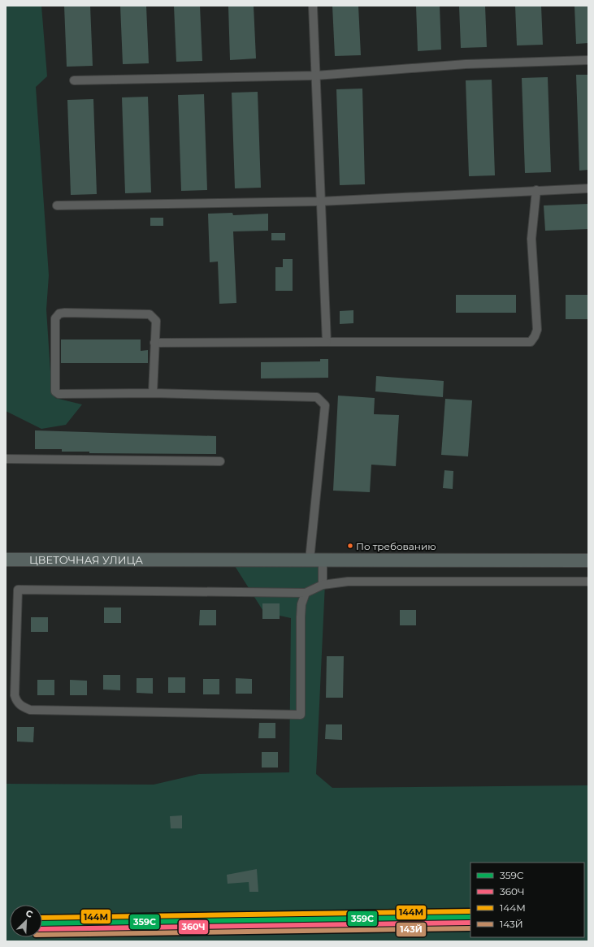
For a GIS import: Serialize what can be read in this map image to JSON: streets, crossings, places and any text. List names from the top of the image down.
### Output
{
  "streets": {
    "main road": ["ЦВЕТОЧНАЯ УЛИЦА"]
  },
  "places": ["По требованию"],
  "lines": [
    "transit line 144М",
    "transit line 359С",
    "transit line 360Ч",
    "transit line 143Й"
  ],
  "legend": [
    "359С",
    "360Ч",
    "144М",
    "143Й"
  ],
  "north": "top right"
}
